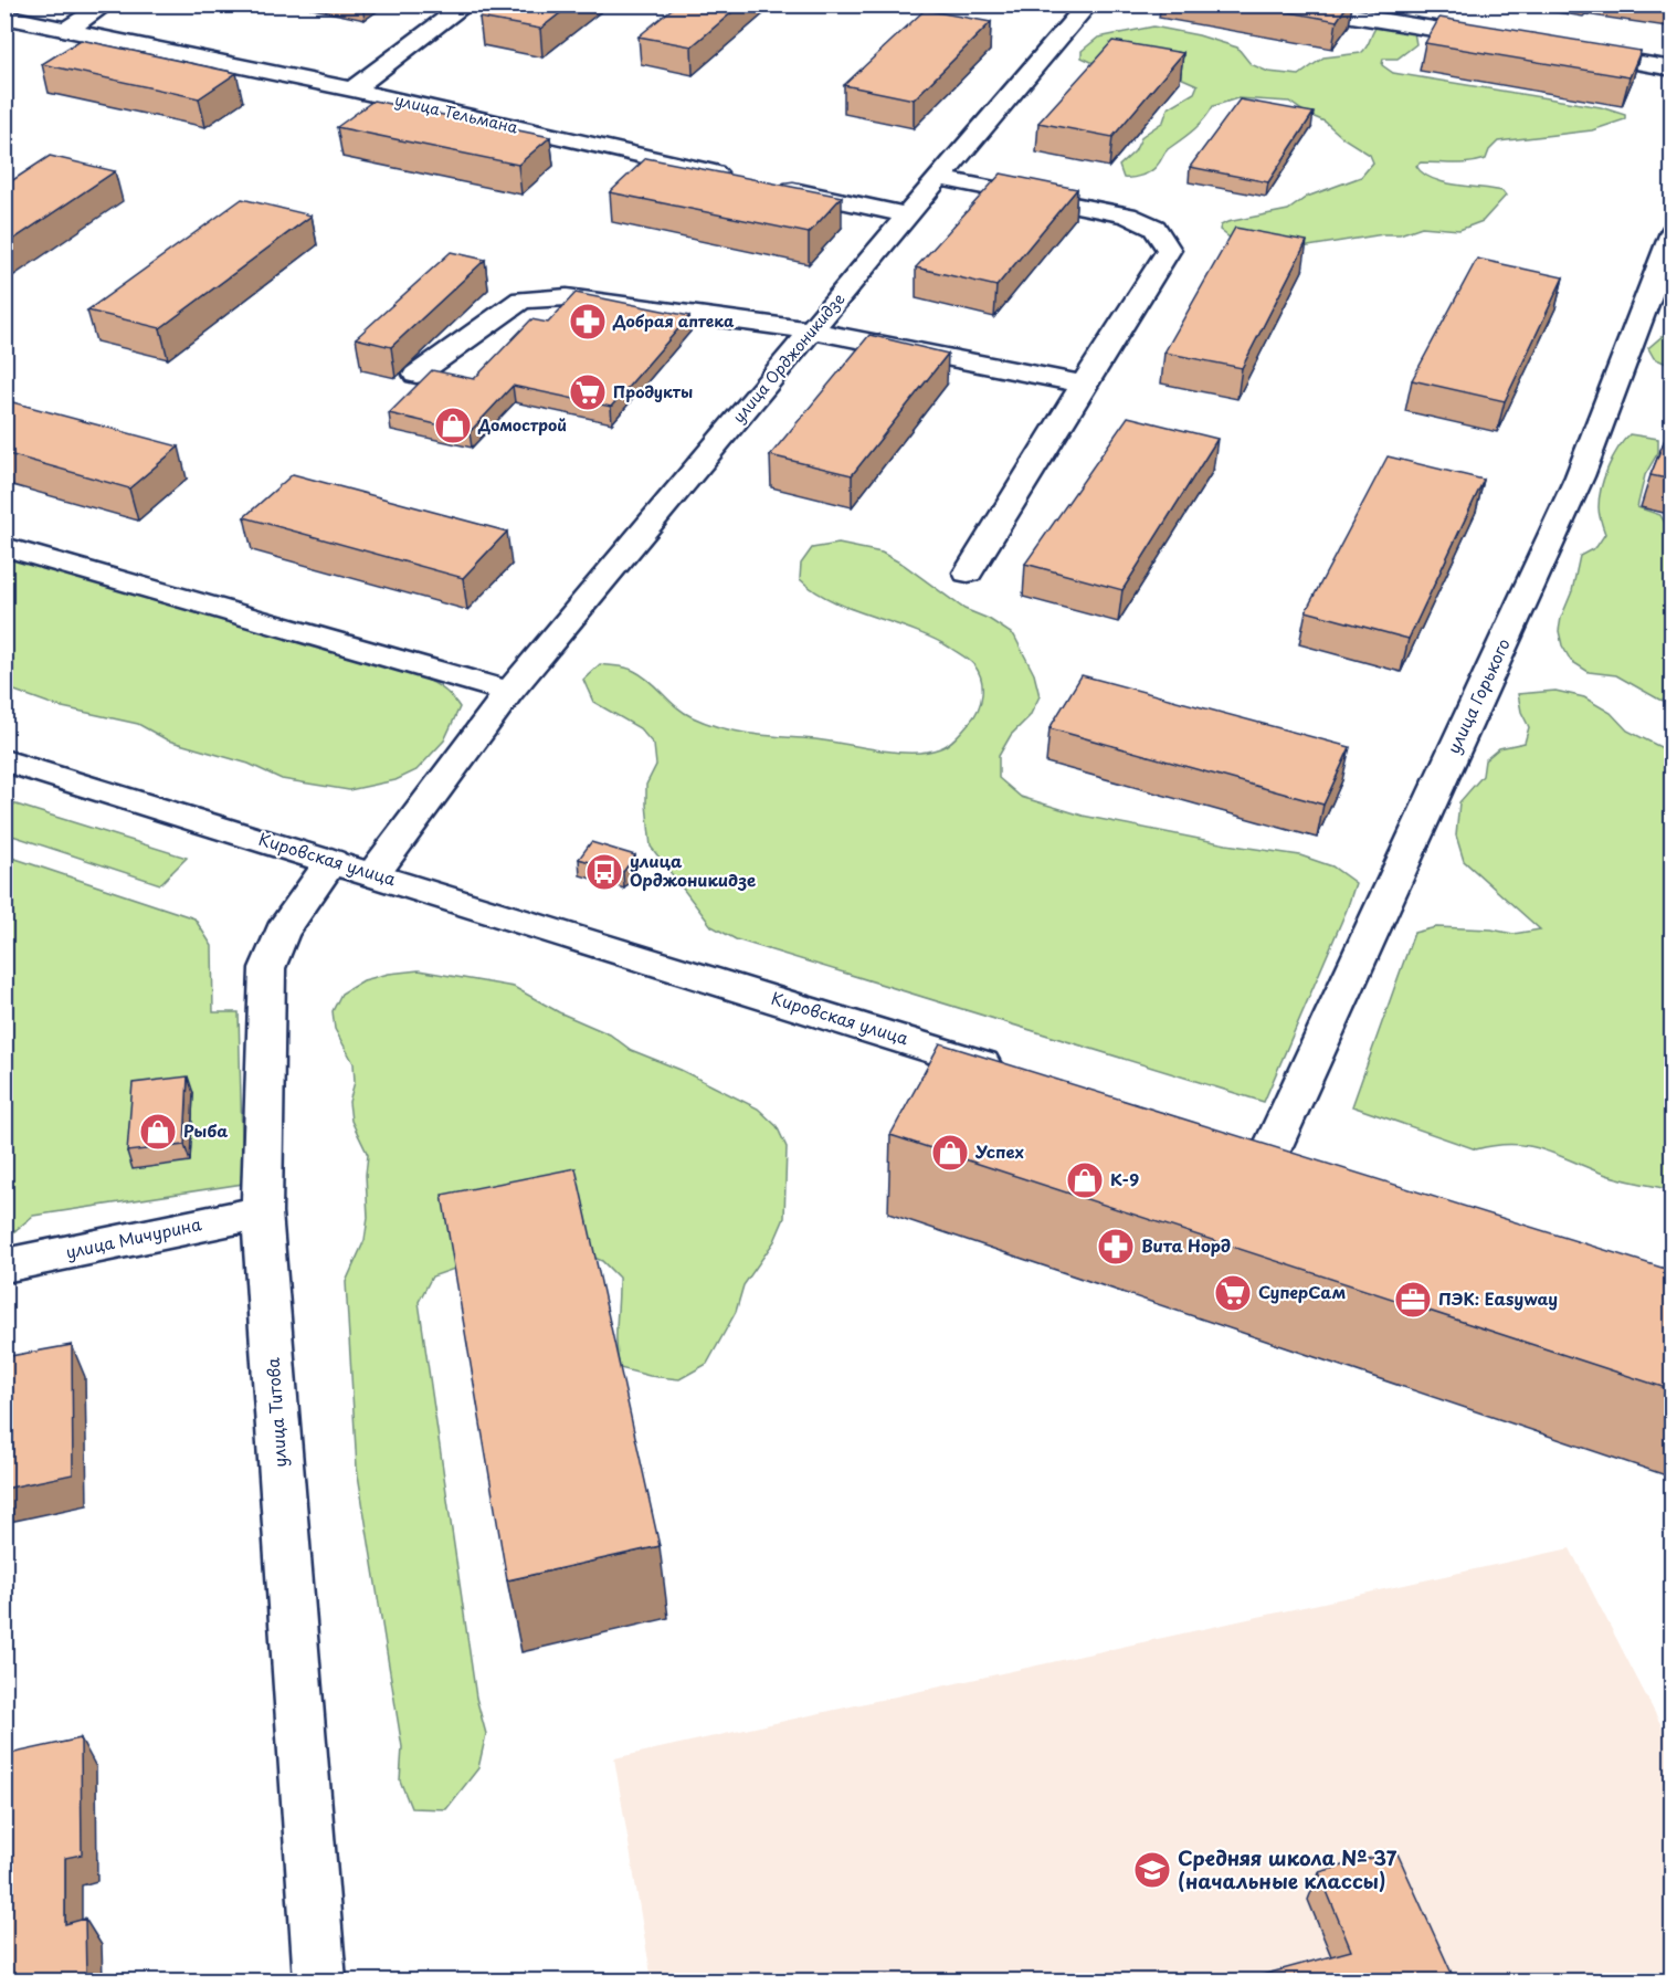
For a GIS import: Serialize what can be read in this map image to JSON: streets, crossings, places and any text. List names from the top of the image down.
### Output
{
  "streets": {
    "street": [
      "улица Тельмана",
      "улица Орджоникидзе",
      "улица Горького",
      "Кировская улица",
      "улица Мичурина",
      "улица Титова"
    ]
  },
  "crossings": [
    ["улица Орджоникидзе", "Кировская улица"],
    ["Кировская улица", "улица Титова"],
    ["улица Мичурина", "улица Титова"]
  ],
  "places": {
    "pharmacy": ["Добрая аптека", "Вита Норд"],
    "supermarket": ["Продукты", "СуперСам"],
    "shop": [
      "Домострой",
      "Рыба",
      "Успех",
      "K-9"
    ],
    "bus stop": ["улица Орджоникидзе"],
    "office": ["ПЭК: Easyway"],
    "school or university": ["Средняя школа № 37 (начальные классы)"]
  }
}
